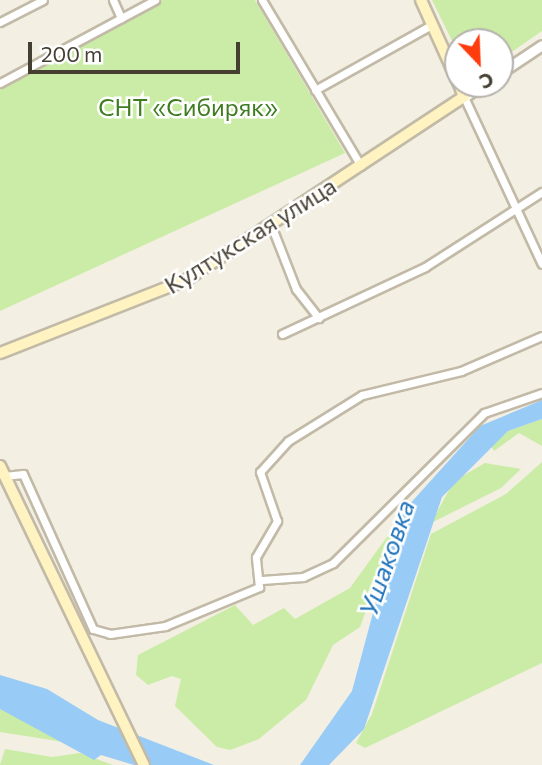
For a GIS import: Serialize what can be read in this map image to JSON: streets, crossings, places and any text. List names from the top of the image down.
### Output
{
  "streets": {
    "main road": ["Култукская улица"]
  },
  "water": ["Ушаковка"],
  "parks": ["СНТ «Сибиряк»"],
  "scale_bar": "200 m",
  "north": "bottom right"
}
